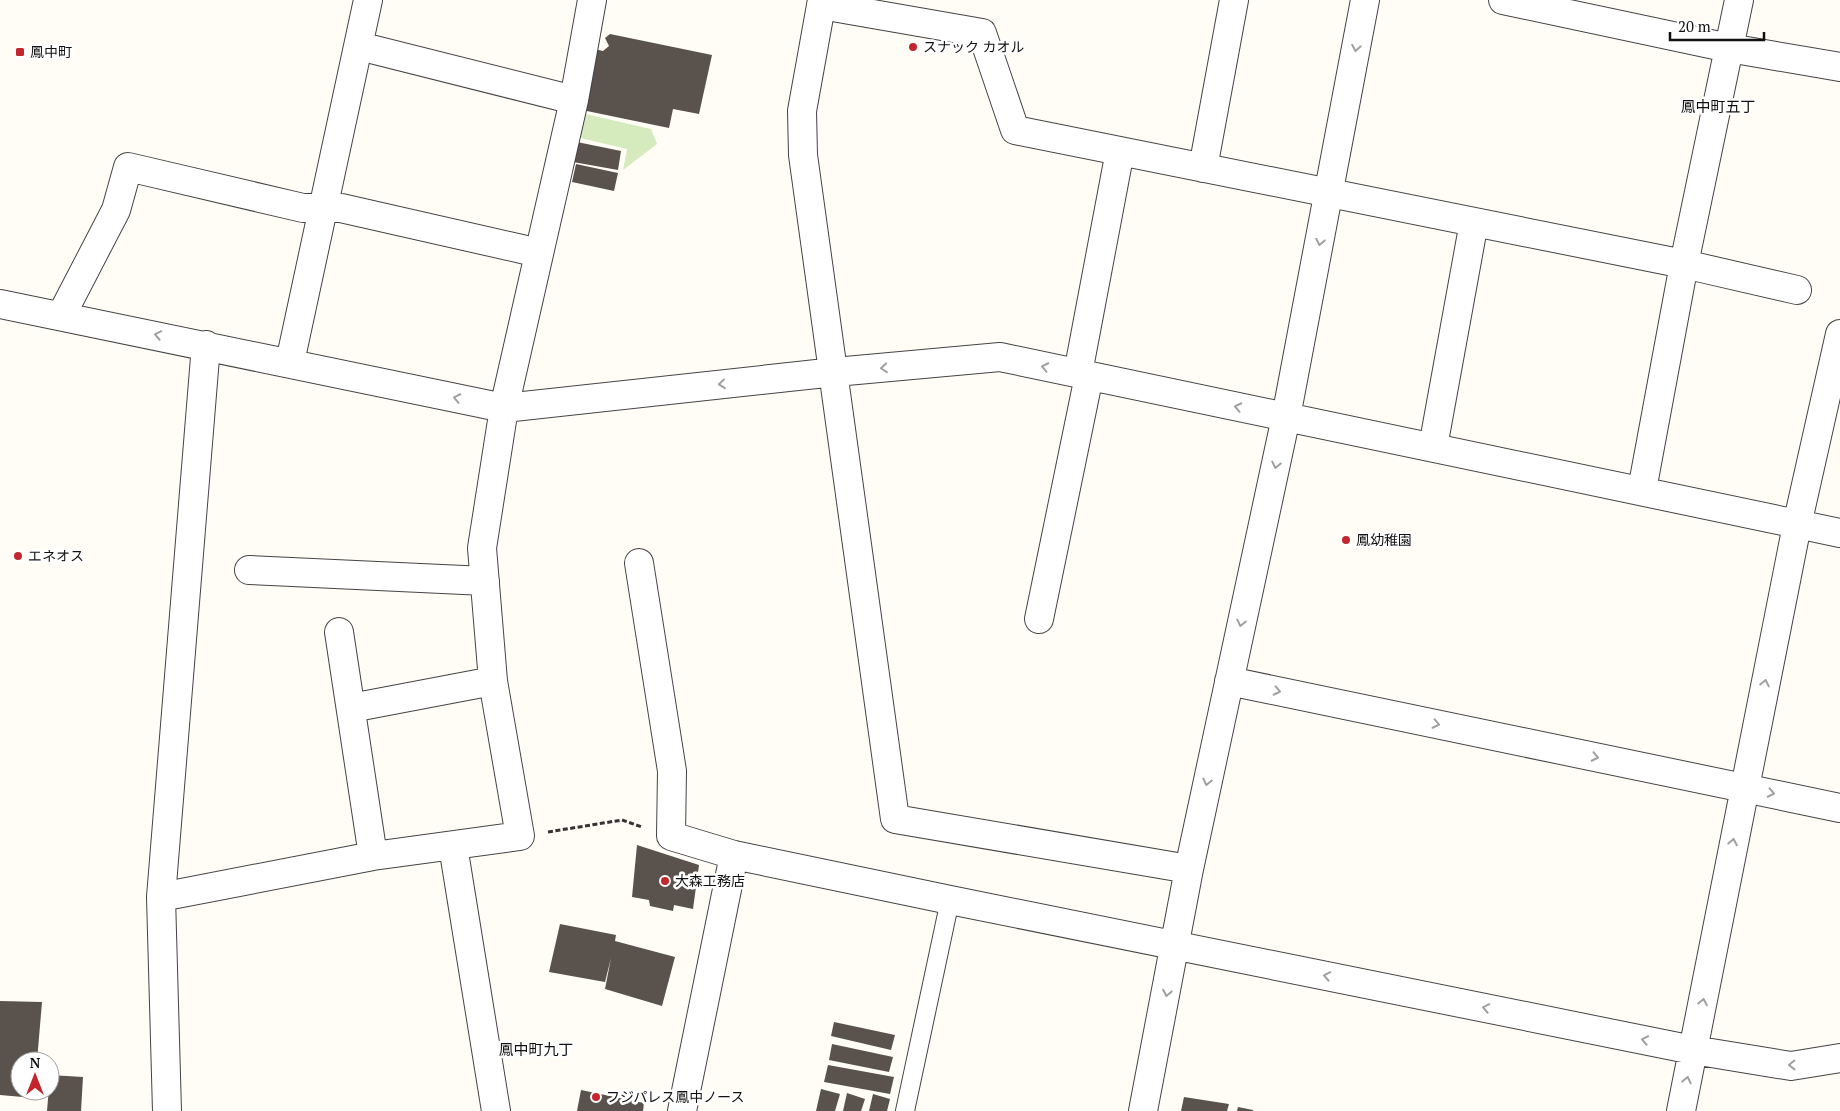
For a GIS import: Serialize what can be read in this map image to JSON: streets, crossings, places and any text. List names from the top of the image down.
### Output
{
  "districts": ["鳳中町五丁", "鳳中町九丁"],
  "places": {
    "other": [
      "スナック カオル",
      "鳳幼稚園",
      "エネオス",
      "大森工務店",
      "フジパレス鳳中ノース"
    ],
    "transit": ["鳳中町"]
  },
  "scale_bar": "20 m",
  "north": "top"
}
